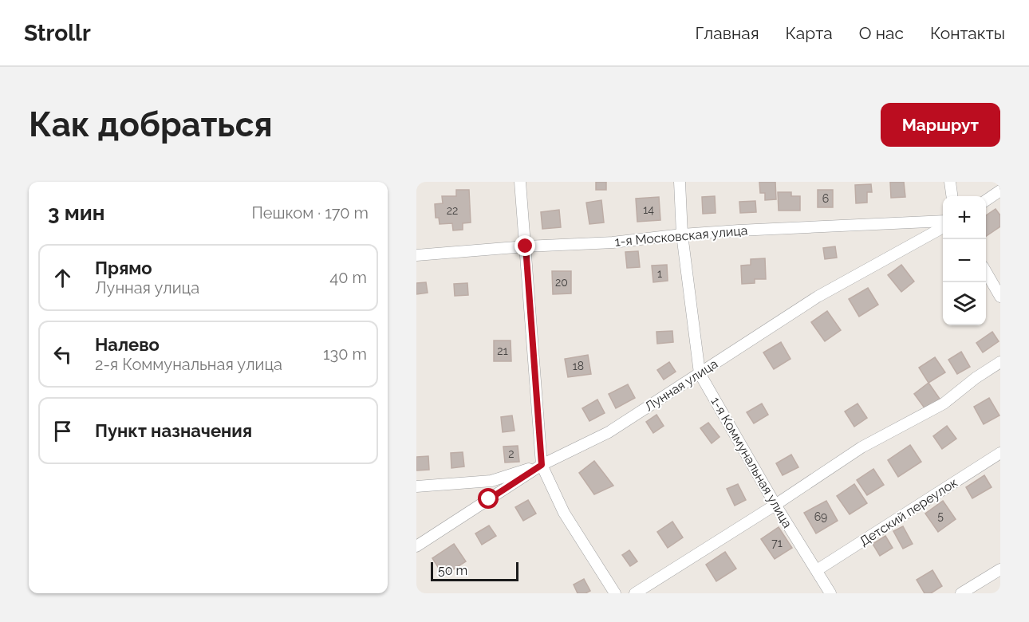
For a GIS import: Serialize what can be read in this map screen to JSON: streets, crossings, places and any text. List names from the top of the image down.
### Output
{
  "streets": {
    "street": [
      "1-я Московская улица",
      "Лунная улица",
      "1-я Коммунальная улица",
      "Детский переулок"
    ]
  },
  "crossings": [
    ["1-я Московская улица", "1-я Коммунальная улица"],
    ["Лунная улица", "1-я Коммунальная улица"],
    ["1-я Коммунальная улица", "Детский переулок"]
  ],
  "house_numbers": [
    "6",
    "14",
    "22",
    "1",
    "20",
    "21",
    "18",
    "2",
    "5",
    "69",
    "71"
  ],
  "scale_bar": "50 m",
  "page": {
    "header": "Strollr",
    "nav": [
      "Главная",
      "Карта",
      "О нас",
      "Контакты"
    ],
    "buttons": "Маршрут",
    "title": "Как добраться",
    "heading": ["3 мин", "Пешком · 170 m"],
    "map_buttons": ["+", "−"],
    "list": [
      ["Прямо", "Лунная улица", "40 m"],
      ["Налево", "2-я Коммунальная улица", "130 m"],
      "Пункт назначения"
    ],
    "scale": "50 m"
  }
}
